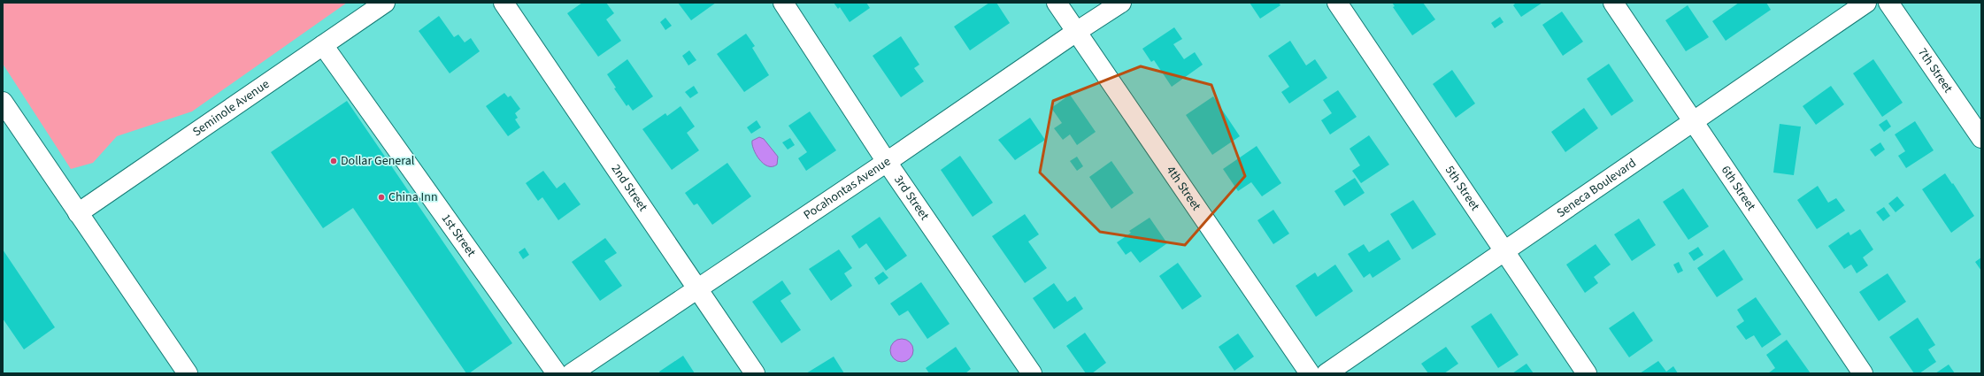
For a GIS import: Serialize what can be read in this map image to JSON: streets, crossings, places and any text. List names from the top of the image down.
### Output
{
  "streets": {
    "main road": [
      "7th Street",
      "Seminole Avenue",
      "6th Street",
      "2nd Street",
      "Pocahontas Avenue",
      "4th Street",
      "5th Street",
      "Seneca Boulevard",
      "3rd Street",
      "1st Street"
    ]
  },
  "crossings": [
    ["Seminole Avenue", "1st Street"],
    ["6th Street", "Seneca Boulevard"],
    ["2nd Street", "Pocahontas Avenue"],
    ["Pocahontas Avenue", "4th Street"],
    ["Pocahontas Avenue", "3rd Street"],
    ["5th Street", "Seneca Boulevard"]
  ],
  "places": ["Dollar General", "China Inn"]
}
